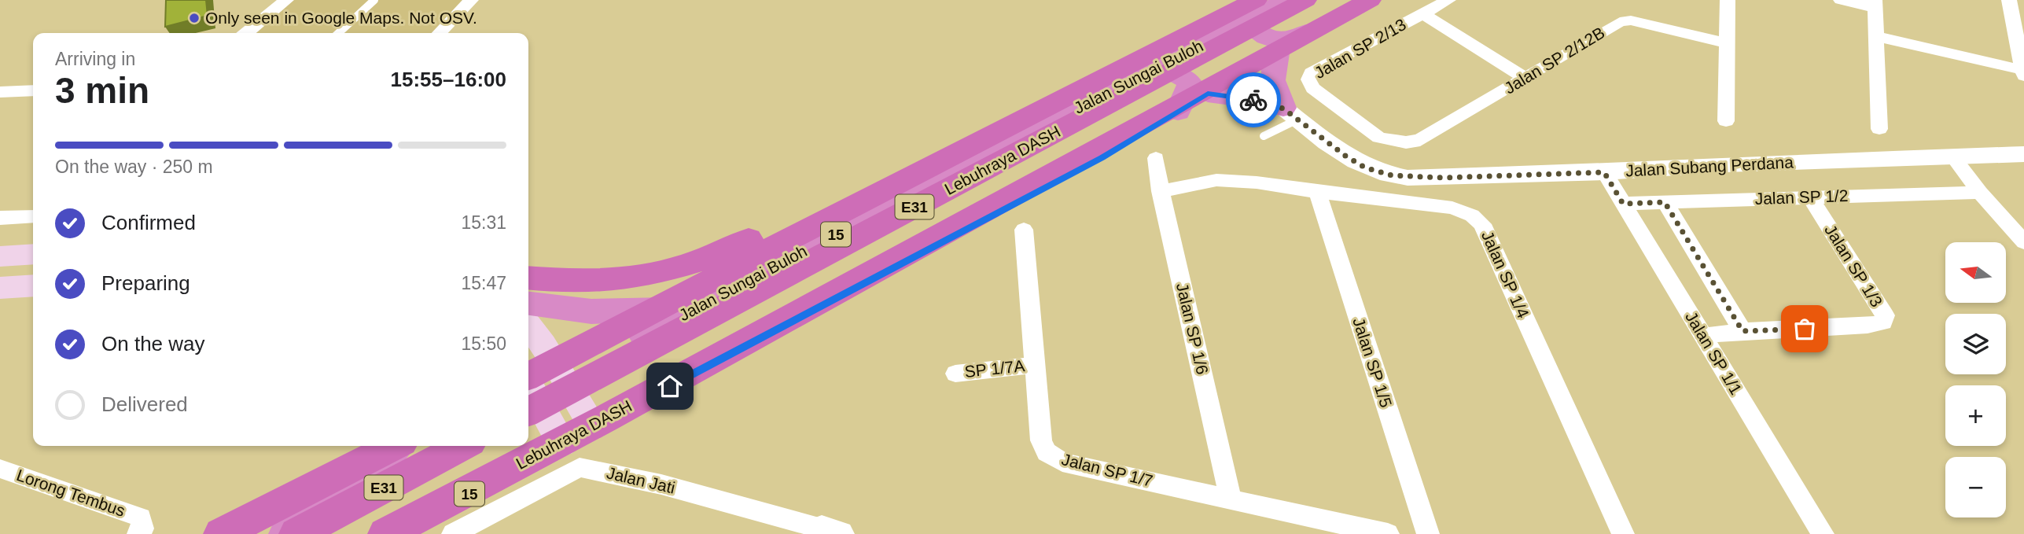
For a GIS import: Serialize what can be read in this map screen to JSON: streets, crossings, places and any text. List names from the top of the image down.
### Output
{
  "streets": {
    "highway": [
      "Jalan Sungai Buloh",
      "Lebuhraya DASH",
      "E31",
      "15"
    ],
    "street": [
      "Jalan SP 2/13",
      "Jalan SP 2/12B",
      "Jalan Subang Perdana",
      "Jalan SP 1/2",
      "Jalan SP 1/3",
      "Jalan SP 1/4",
      "Jalan SP 1/6",
      "Jalan SP 1/1",
      "Jalan SP 1/5",
      "SP 1/7A",
      "Jalan SP 1/7",
      "Jalan Jati",
      "Lorong Tembus"
    ]
  },
  "crossings": [
    ["Jalan SP 2/13", "Jalan SP 2/12B"],
    ["Jalan Subang Perdana", "Jalan SP 1/1"],
    ["Jalan SP 1/2", "Jalan SP 1/3"],
    ["Jalan SP 1/2", "Jalan SP 1/1"],
    ["15", "Jalan Jati"],
    ["Jalan SP 1/3", "Jalan SP 1/1"],
    ["Jalan SP 1/4", "Jalan SP 1/6"],
    ["Jalan SP 1/4", "Jalan SP 1/5"],
    ["Jalan SP 1/6", "Jalan SP 1/7"],
    ["SP 1/7A", "Jalan SP 1/7"]
  ],
  "places": ["Only seen in Google Maps. Not OSV."],
  "north": "left",
  "page": {
    "heading": ["3 min", "Arriving in", "15:55–16:00"],
    "bar": "On the way · 250 m",
    "list": [
      ["Confirmed", "15:31"],
      ["Preparing", "15:47"],
      ["On the way", "15:50"],
      "Delivered"
    ],
    "map_buttons": ["+", "−"]
  }
}
